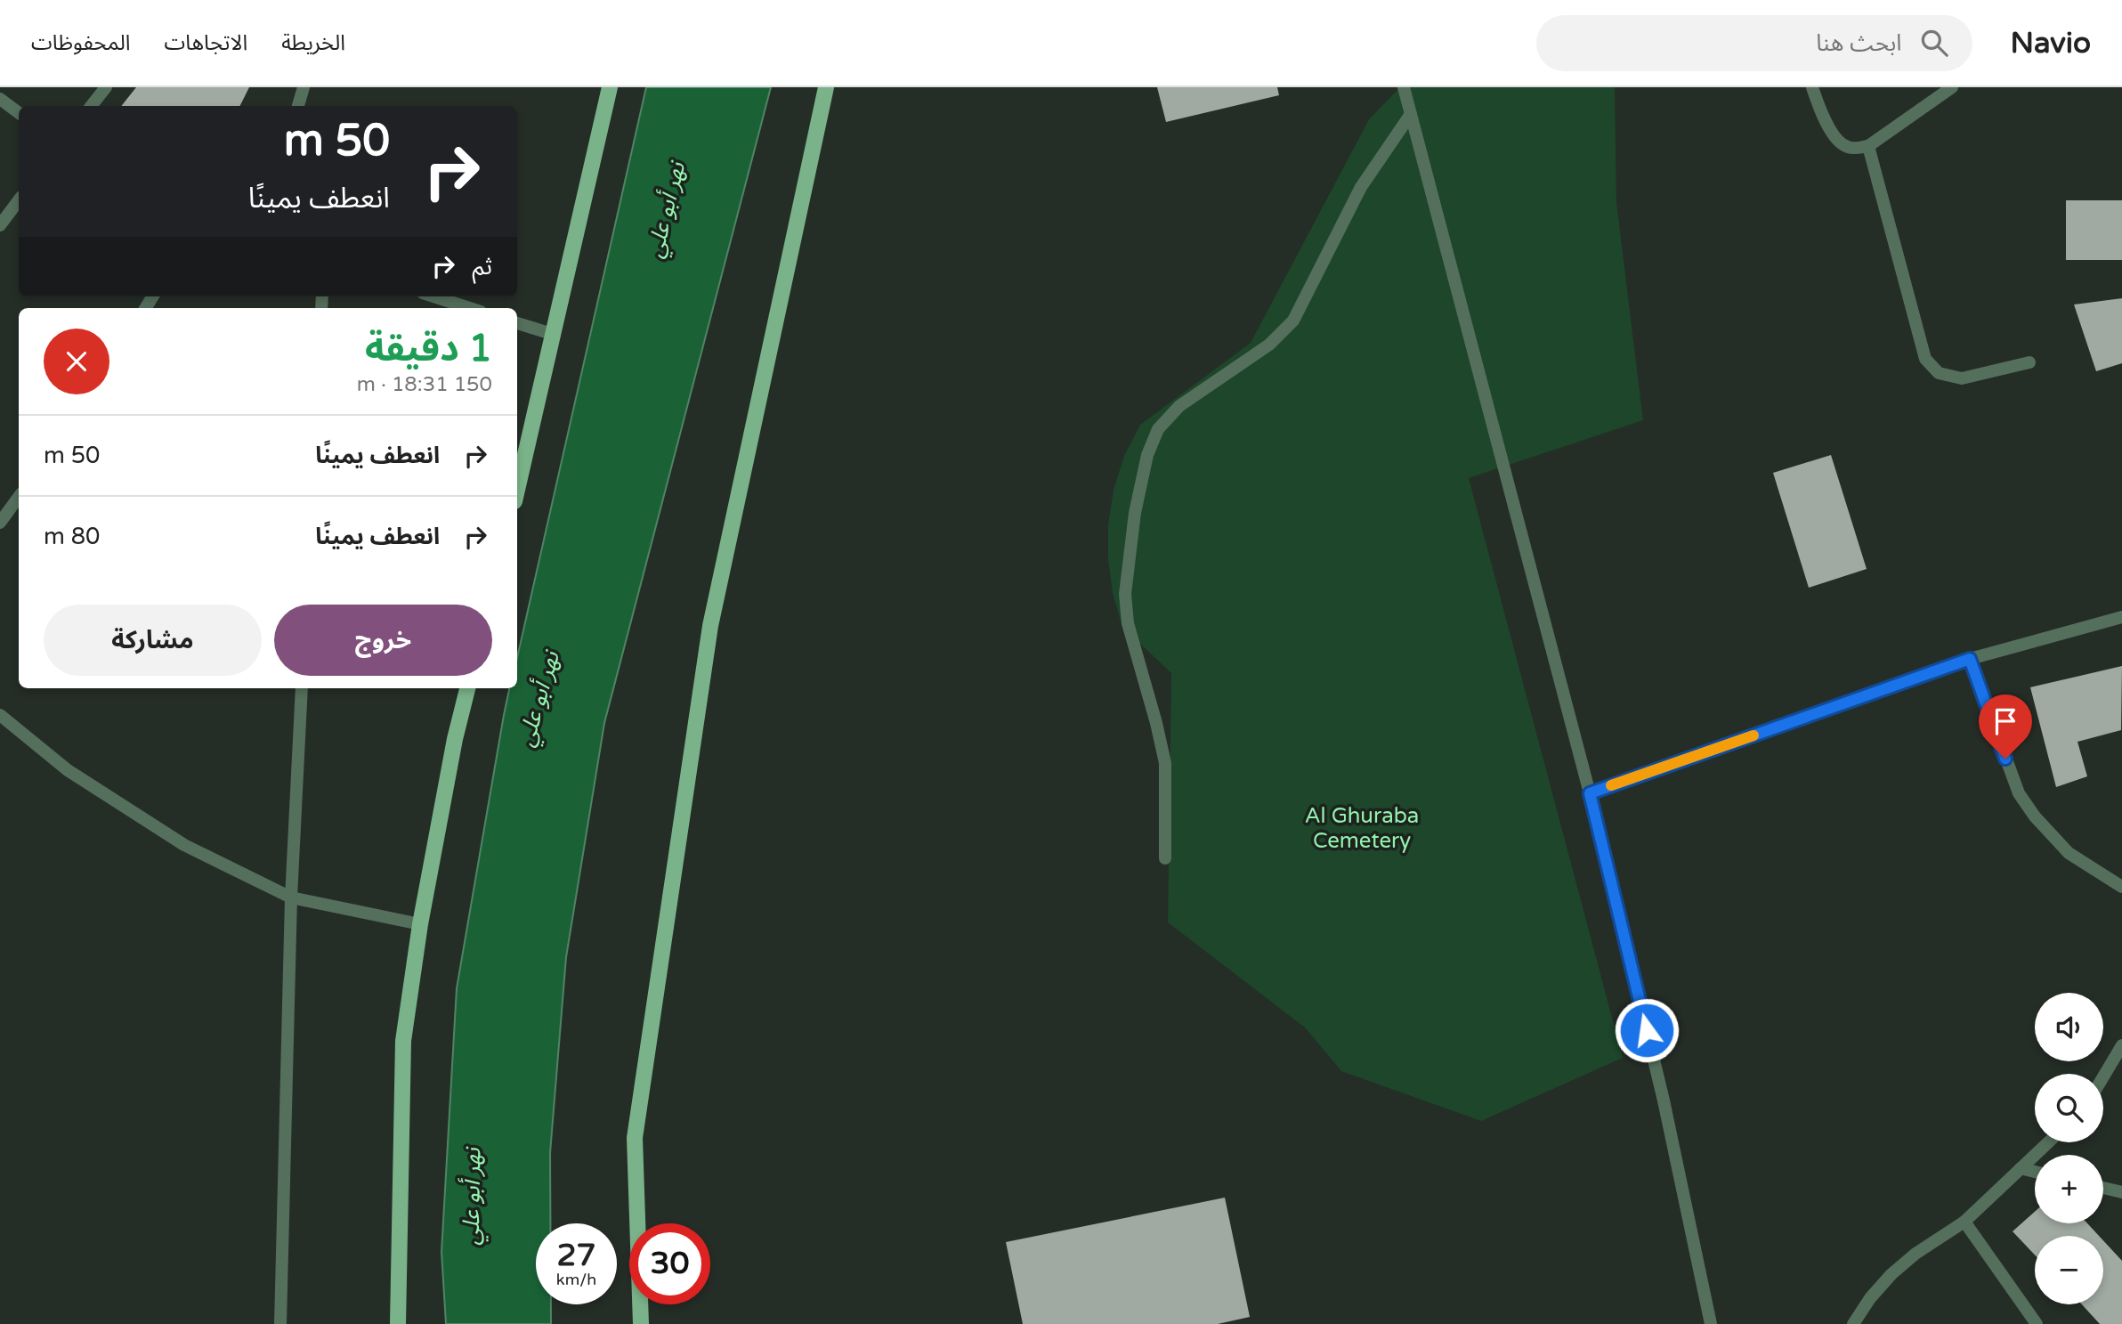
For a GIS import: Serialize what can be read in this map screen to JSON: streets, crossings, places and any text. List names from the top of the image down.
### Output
{
  "water": ["نهر أبو علي"],
  "parks": ["Al Ghuraba Cemetery"],
  "page": {
    "header": "Navio",
    "search": "ابحث هنا",
    "nav": ["الخريطة", "الاتجاهات", "المحفوظات"],
    "turn": ["50 m", "انعطف يمينًا"],
    "then": "ثم",
    "heading": ["1 دقيقة", "150 m · 18:31"],
    "list": [
      {
        "name": "انعطف يمينًا",
        "value": "50 m"
      },
      {
        "name": "انعطف يمينًا",
        "value": "80 m"
      }
    ],
    "buttons": ["خروج", "مشاركة"],
    "map_buttons": ["+", "−"],
    "speed": "27 km/h",
    "limit": "30"
  }
}
